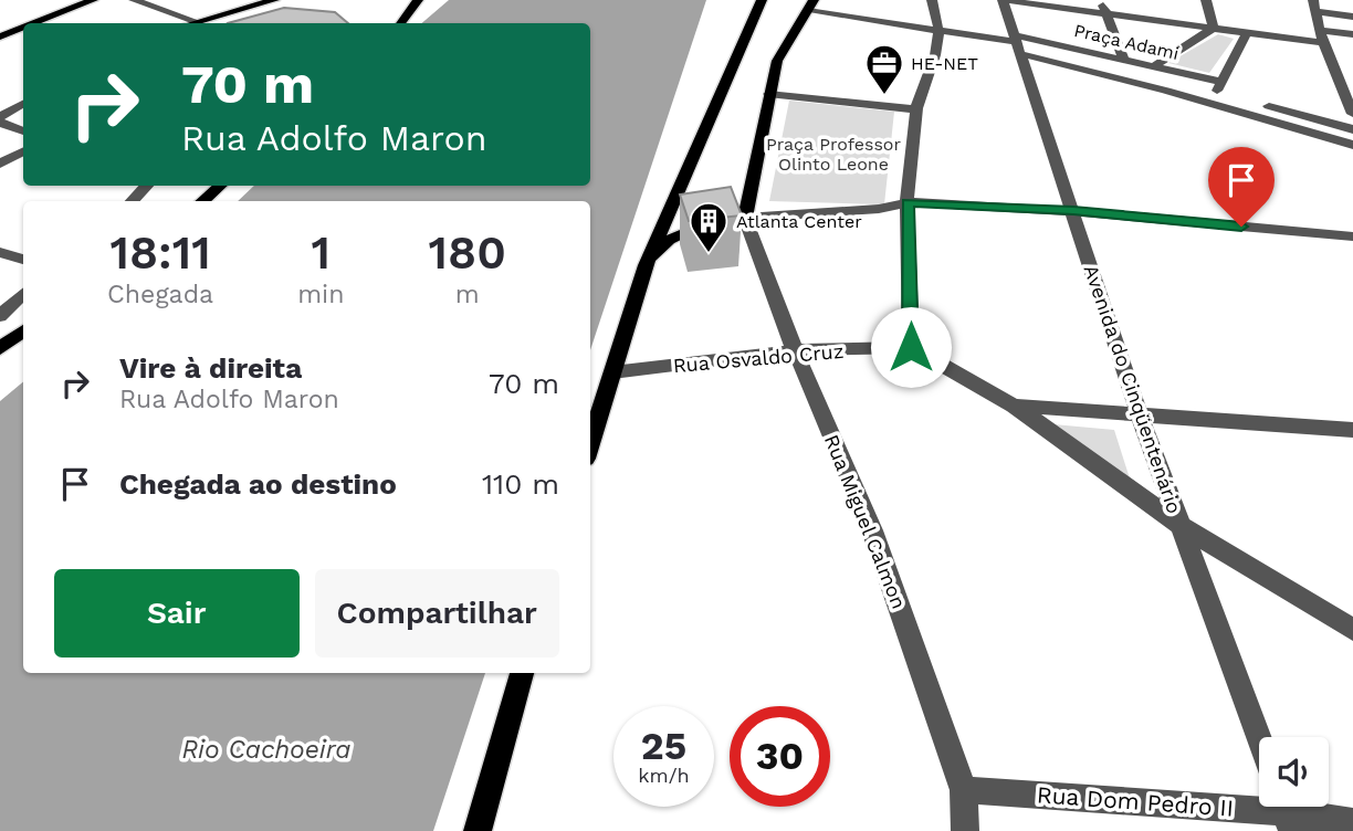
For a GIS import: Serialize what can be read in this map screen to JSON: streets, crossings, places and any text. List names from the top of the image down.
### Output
{
  "streets": {
    "street": [
      "Praça Adami",
      "Rua Osvaldo Cruz",
      "Avenida do Cinqüentenário",
      "Rua Miguel Calmon",
      "Rua Dom Pedro II"
    ]
  },
  "crossings": [
    ["Praça Adami", "Avenida do Cinqüentenário"],
    ["Rua Osvaldo Cruz", "Rua Miguel Calmon"],
    ["Rua Miguel Calmon", "Rua Dom Pedro II"]
  ],
  "water": ["Rio Cachoeira"],
  "parks": ["Praça Professor Olinto Leone"],
  "places": {
    "office": ["HE-NET"],
    "building": ["Atlanta Center"]
  },
  "page": {
    "turn": ["70 m", "Rua Adolfo Maron"],
    "eta": [
      "18:11",
      "Chegada",
      "1",
      "min",
      "180",
      "m"
    ],
    "list": [
      {
        "name": "Vire à direita",
        "note": "Rua Adolfo Maron",
        "value": "70 m"
      },
      {
        "name": "Chegada ao destino",
        "value": "110 m"
      }
    ],
    "buttons": ["Sair", "Compartilhar"],
    "speed": "25 km/h",
    "limit": "30"
  }
}
